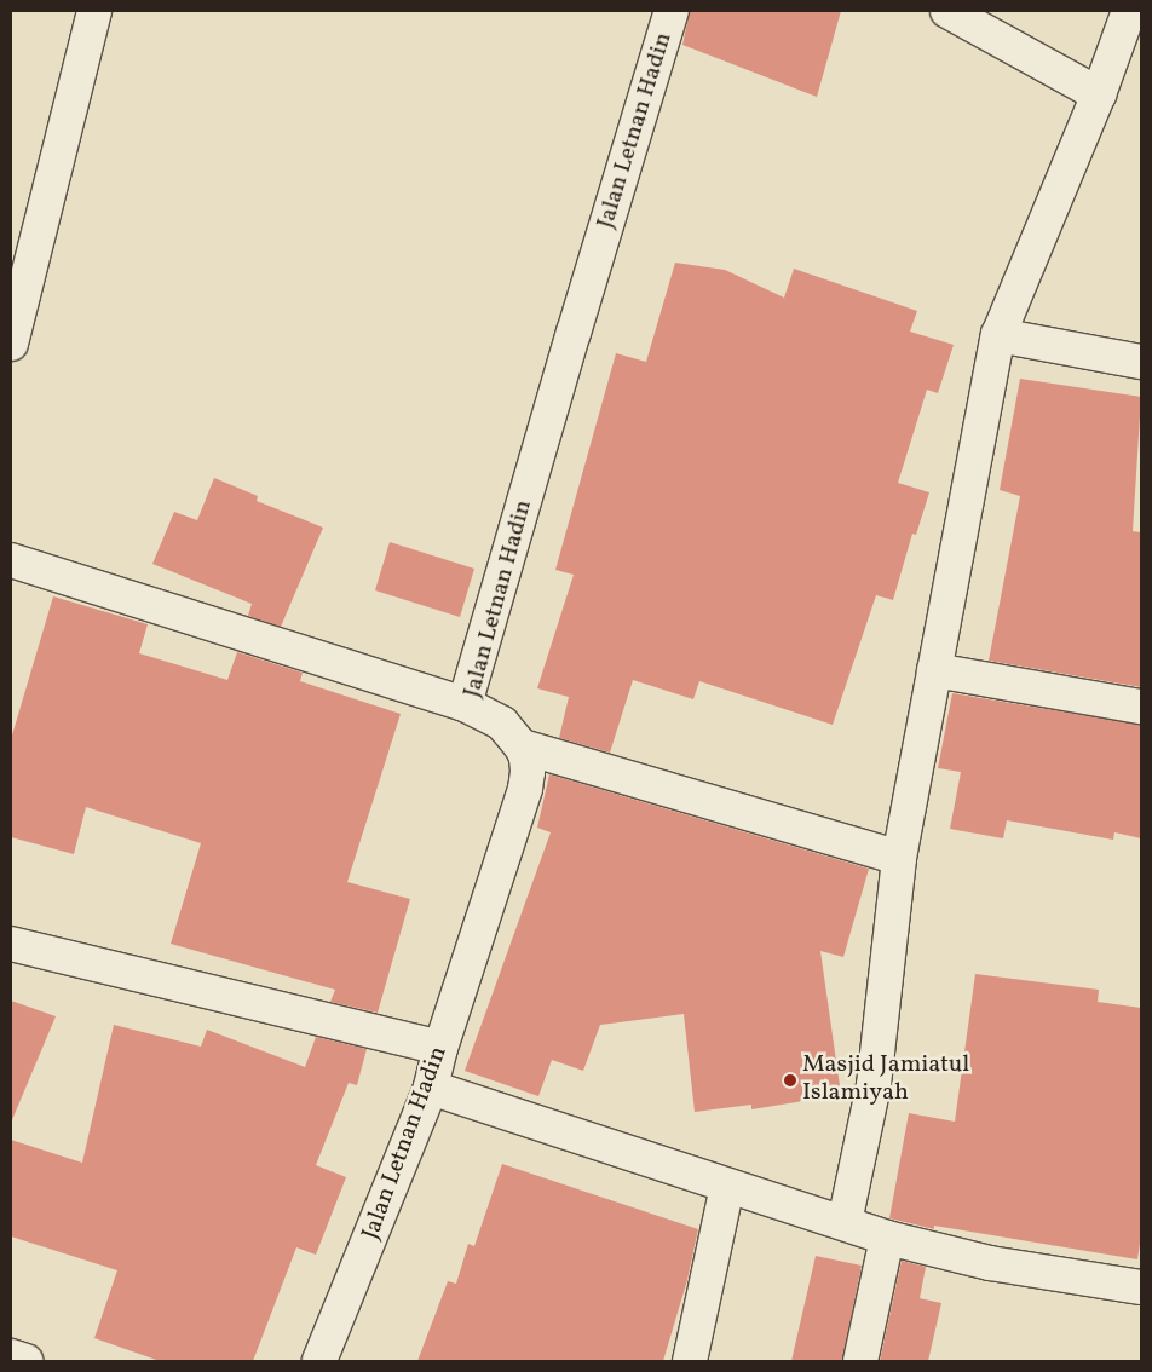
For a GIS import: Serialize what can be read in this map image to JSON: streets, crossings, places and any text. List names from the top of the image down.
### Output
{
  "streets": {
    "street": ["Jalan Letnan Hadin"]
  },
  "places": ["Masjid Jamiatul Islamiyah"]
}
